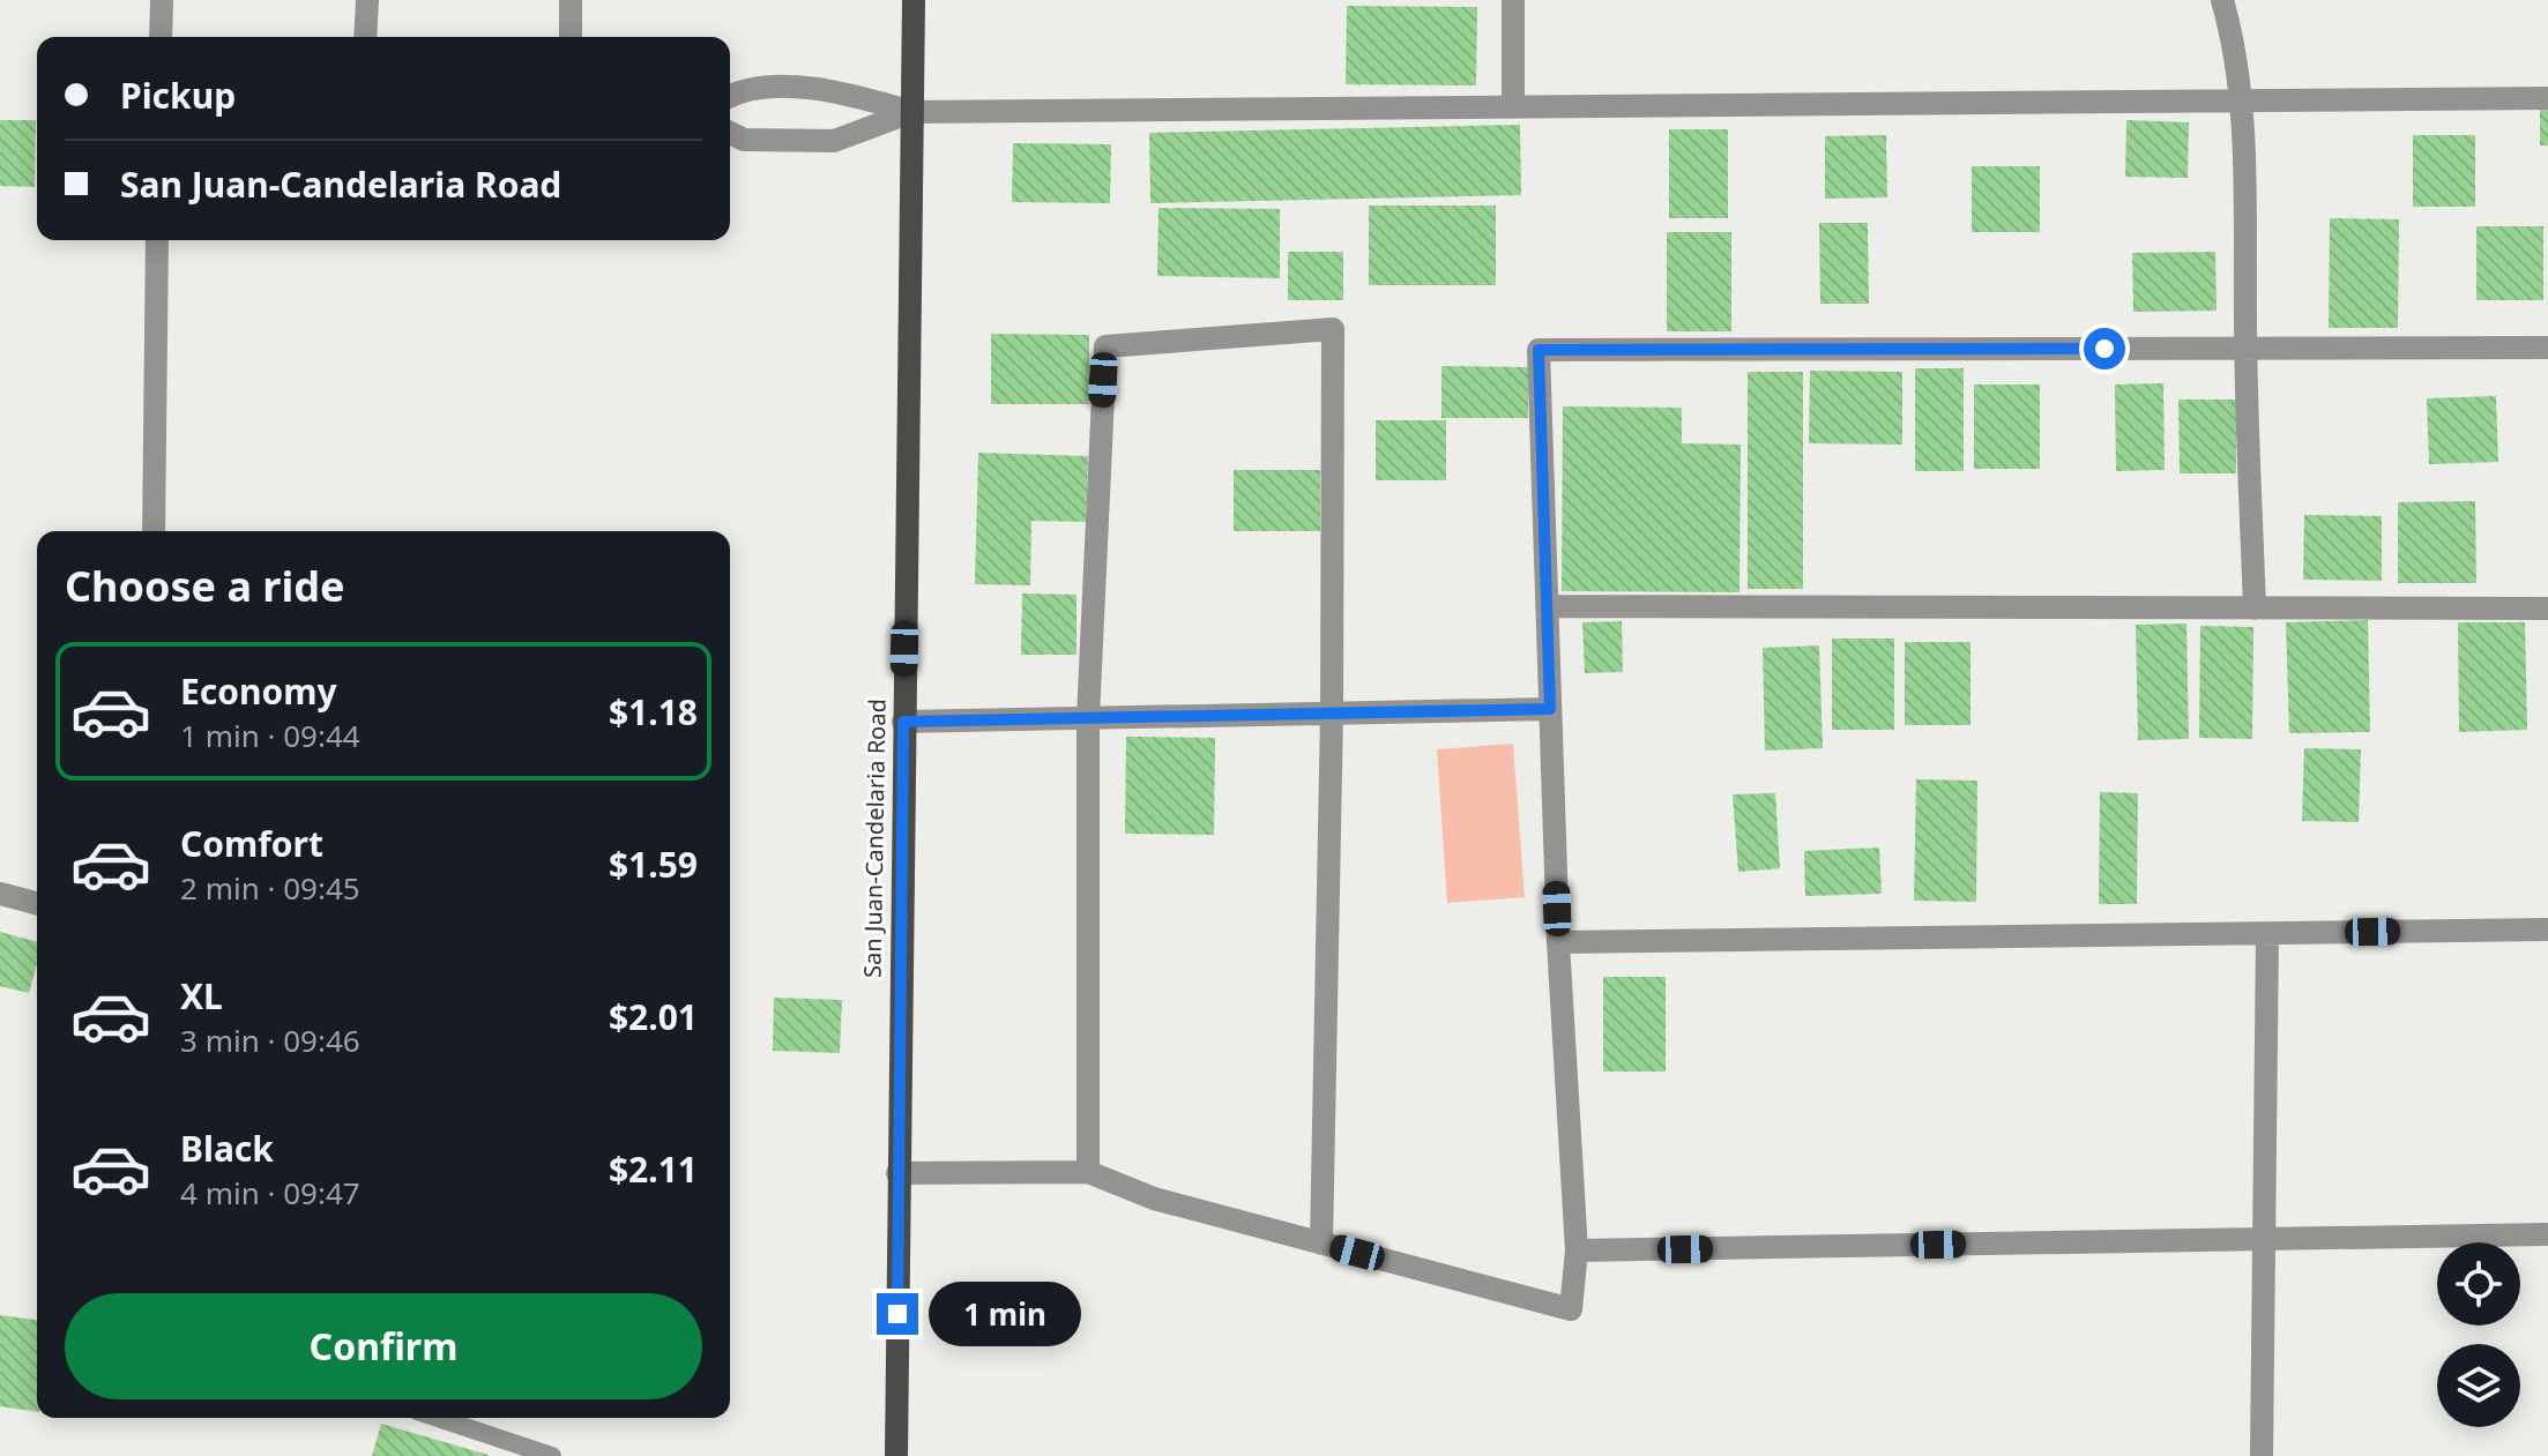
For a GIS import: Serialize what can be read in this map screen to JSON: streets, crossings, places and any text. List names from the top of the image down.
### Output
{
  "streets": {
    "main road": ["San Juan-Candelaria Road"]
  },
  "page": {
    "banner": ["Pickup", "San Juan-Candelaria Road"],
    "heading": "Choose a ride",
    "list": [
      {
        "name": "Economy",
        "note": "1 min · 09:44",
        "value": "$1.18"
      },
      {
        "name": "Comfort",
        "note": "2 min · 09:45",
        "value": "$1.59"
      },
      {
        "name": "XL",
        "note": "3 min · 09:46",
        "value": "$2.01"
      },
      {
        "name": "Black",
        "note": "4 min · 09:47",
        "value": "$2.11"
      }
    ],
    "buttons": "Confirm",
    "bubble": "1 min"
  }
}
